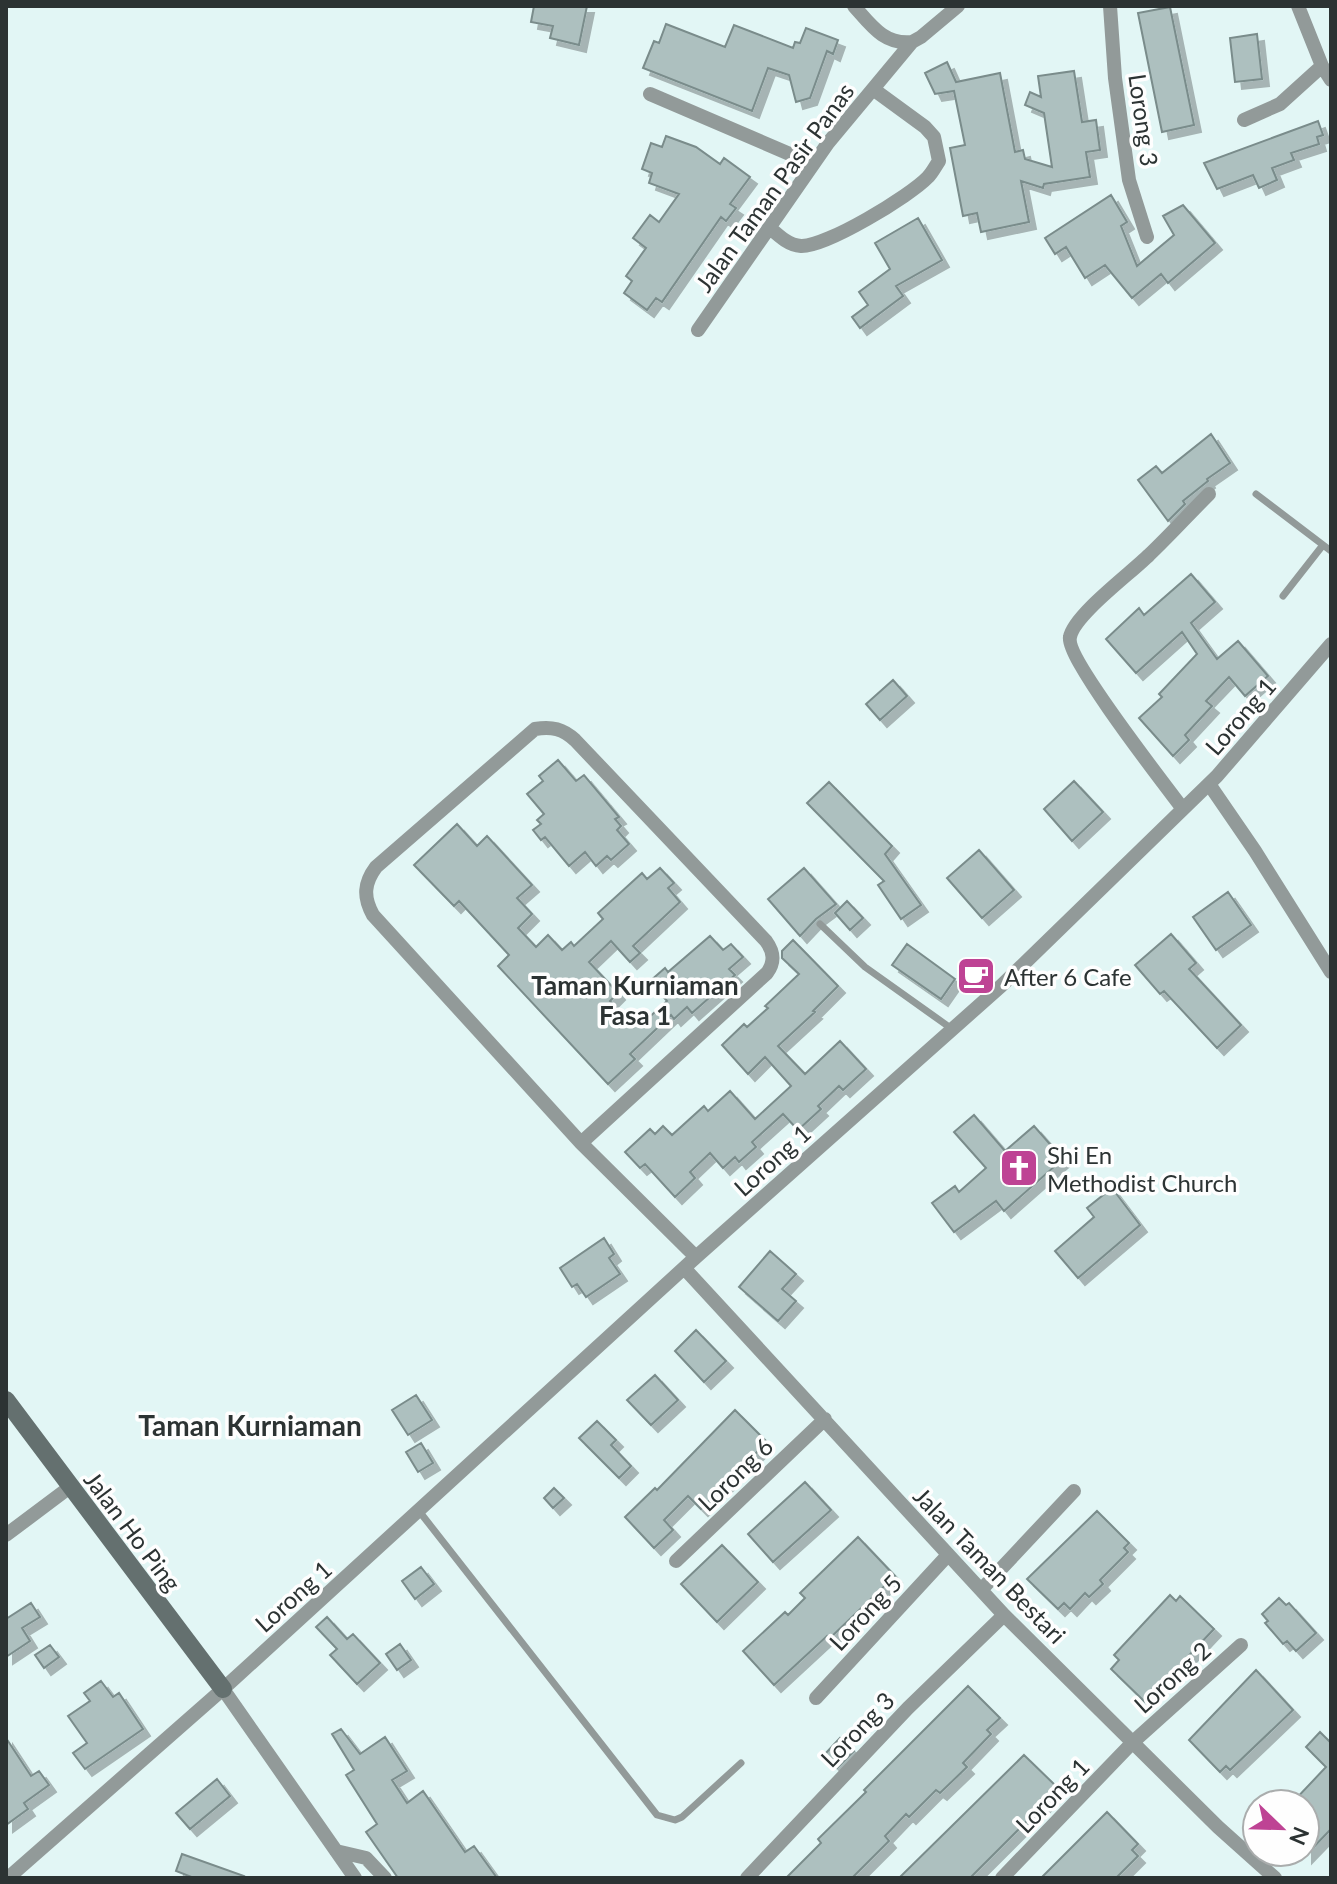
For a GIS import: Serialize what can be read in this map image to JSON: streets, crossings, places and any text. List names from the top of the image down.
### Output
{
  "streets": {
    "street": [
      "Lorong 3",
      "Jalan Taman Pasir Panas",
      "Lorong 1",
      "Lorong 6",
      "Jalan Ho Ping",
      "Jalan Taman Bestari",
      "Lorong 5",
      "Lorong 2"
    ]
  },
  "crossings": [
    ["Lorong 3", "Jalan Taman Bestari"],
    ["Lorong 1", "Jalan Ho Ping"],
    ["Lorong 1", "Jalan Taman Bestari"],
    ["Lorong 1", "Lorong 2"],
    ["Lorong 6", "Jalan Taman Bestari"],
    ["Jalan Taman Bestari", "Lorong 5"],
    ["Jalan Taman Bestari", "Lorong 2"]
  ],
  "districts": ["Taman Kurniaman Fasa 1", "Taman Kurniaman"],
  "places": {
    "cafe": ["After 6 Cafe"],
    "church": ["Shi En Methodist Church"]
  },
  "north": "bottom right"
}
